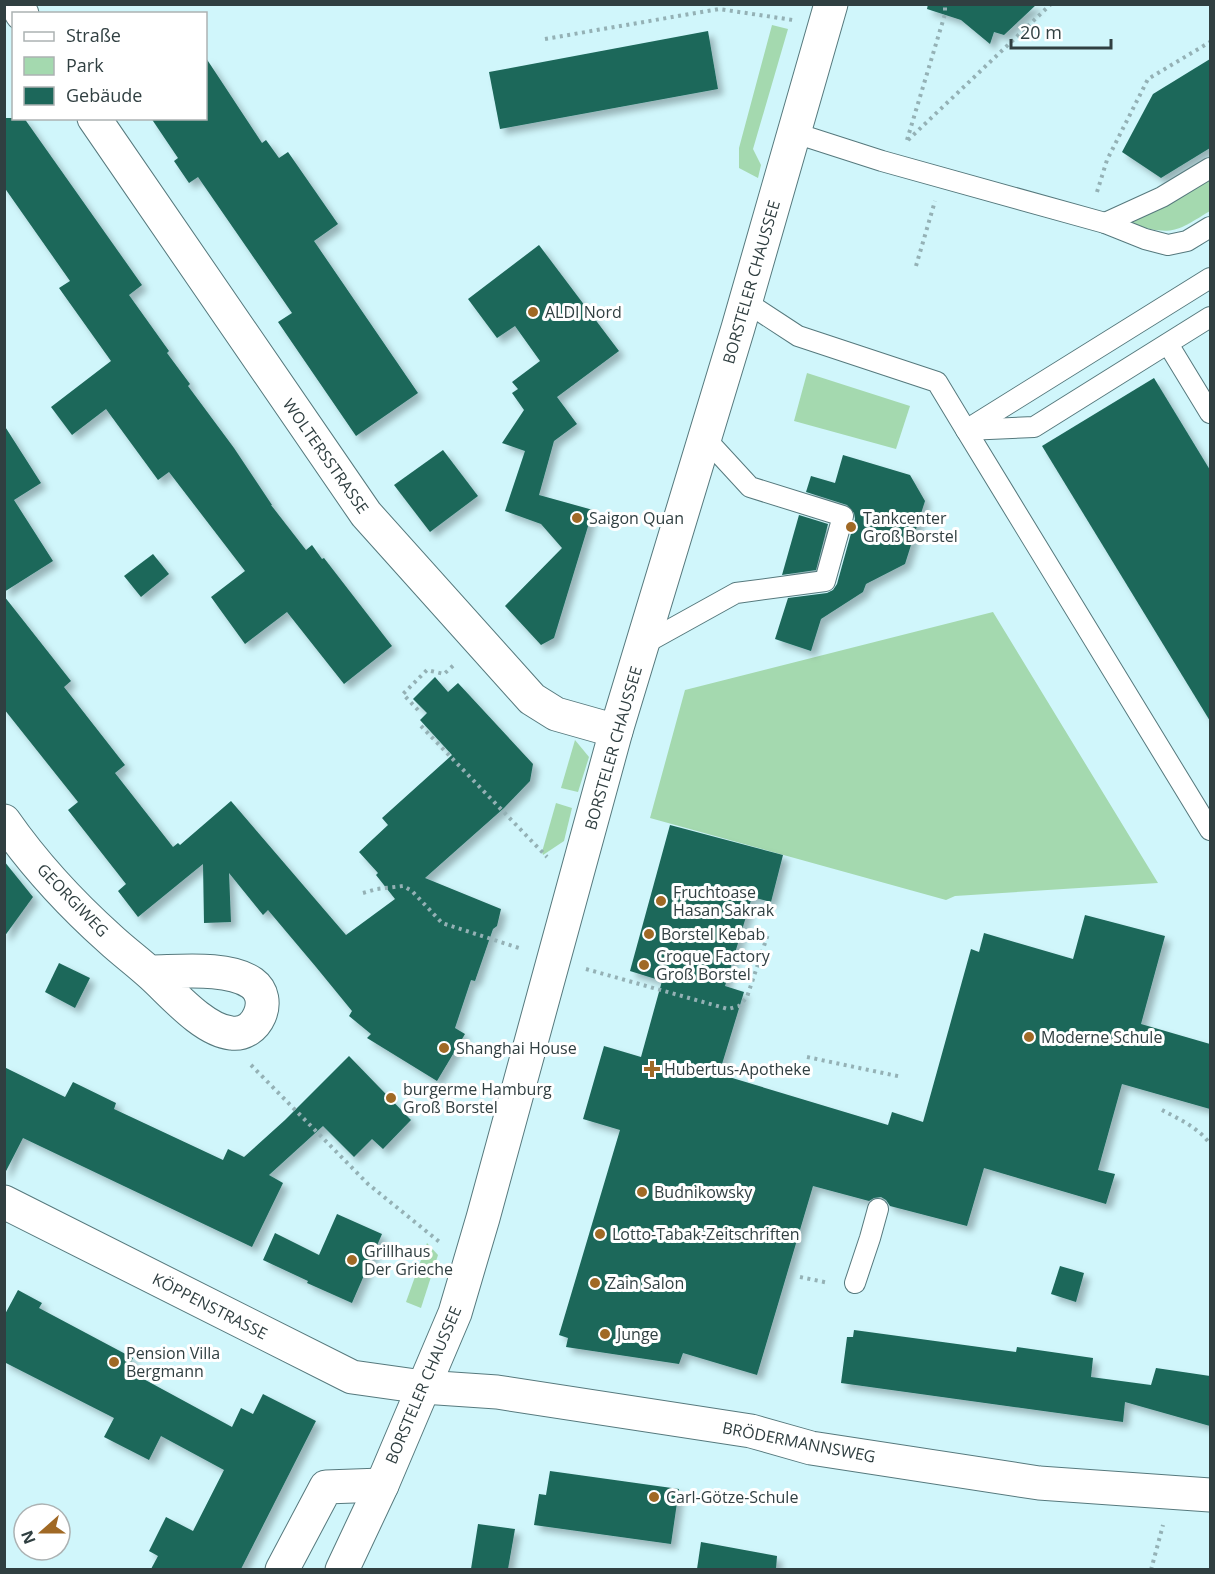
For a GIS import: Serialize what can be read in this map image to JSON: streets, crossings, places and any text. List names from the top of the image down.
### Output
{
  "streets": {
    "street": [
      "BORSTELER CHAUSSEE",
      "WOLTERSSTRASSE",
      "GEORGIWEG",
      "KÖPPENSTRASSE",
      "BRÖDERMANNSWEG"
    ]
  },
  "crossings": [
    ["BORSTELER CHAUSSEE", "WOLTERSSTRASSE"],
    ["BORSTELER CHAUSSEE", "KÖPPENSTRASSE"],
    ["BORSTELER CHAUSSEE", "BRÖDERMANNSWEG"],
    ["KÖPPENSTRASSE", "BRÖDERMANNSWEG"]
  ],
  "places": {
    "other": [
      "ALDI Nord",
      "Saigon Quan",
      "Tankcenter Groß Borstel",
      "Fruchtoase Hasan Sakrak",
      "Borstel Kebab",
      "Croque Factory Groß Borstel",
      "Moderne Schule",
      "Shanghai House",
      "burgerme Hamburg Groß Borstel",
      "Budnikowsky",
      "Lotto-Tabak-Zeitschriften",
      "Grillhaus Der Grieche",
      "Zain Salon",
      "Junge",
      "Pension Villa Bergmann",
      "Carl-Götze-Schule"
    ],
    "health": ["Hubertus-Apotheke"]
  },
  "legend": ["Straße", "Park", "Gebäude"],
  "scale_bar": "20 m",
  "north": "left"
}
